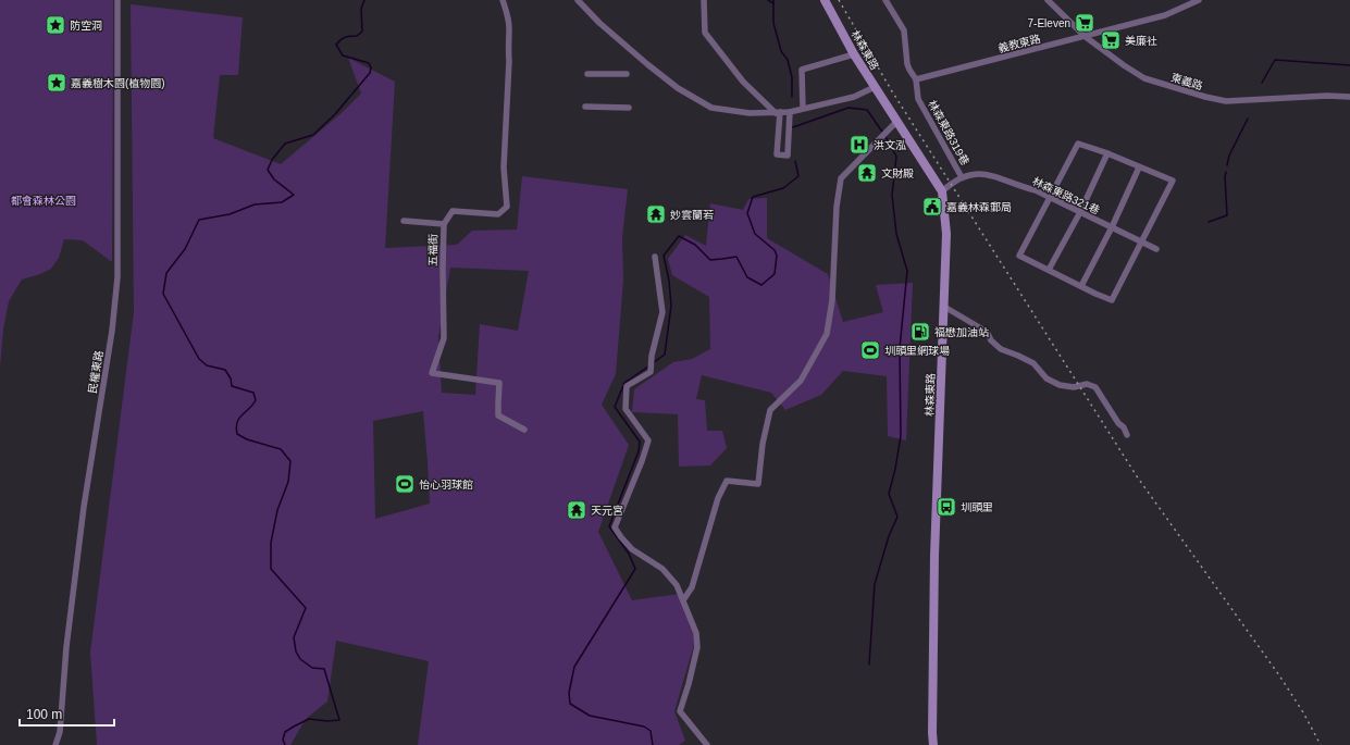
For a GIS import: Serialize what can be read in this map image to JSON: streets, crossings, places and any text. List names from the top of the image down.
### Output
{
  "streets": {
    "main road": ["林森東路"],
    "street": [
      "義教東路",
      "東義路",
      "林森東路319巷",
      "林森東路321巷",
      "五福街",
      "民權東路"
    ]
  },
  "crossings": [
    ["義教東路", "東義路"],
    ["義教東路", "林森東路319巷"],
    ["林森東路", "林森東路321巷"],
    ["林森東路319巷", "林森東路321巷"]
  ],
  "parks": ["都會森林公園"],
  "places": {
    "supermarket": ["7-Eleven", "美廉社"],
    "place": ["防空洞", "嘉義樹木園(植物園)"],
    "hospital": ["洪文泓"],
    "temple": ["文財殿", "妙雲蘭若", "天元宮"],
    "public building": ["嘉義林森郵局"],
    "fuel station": ["福懋加油站"],
    "sports": ["圳頭里網球場", "怡心羽球館"],
    "bus stop": ["圳頭里"]
  },
  "scale_bar": "100 m"
}
